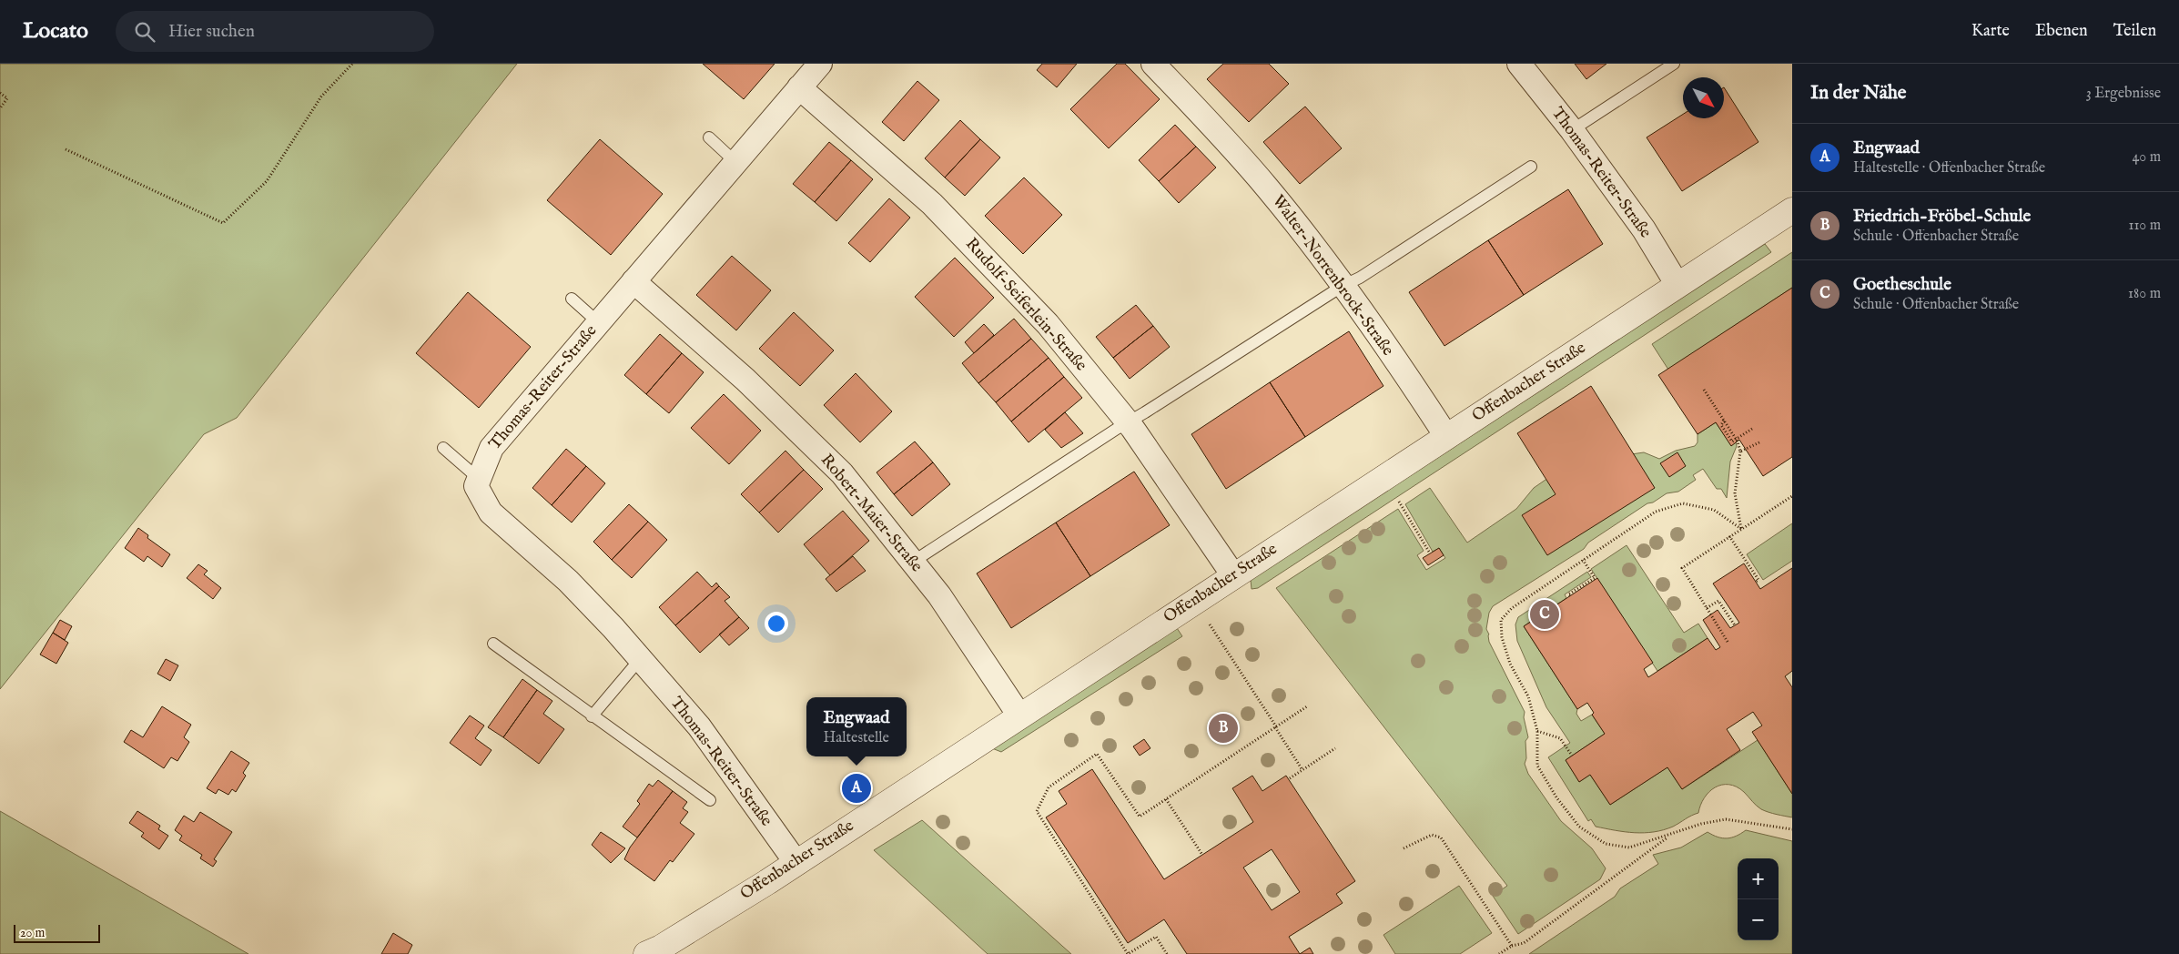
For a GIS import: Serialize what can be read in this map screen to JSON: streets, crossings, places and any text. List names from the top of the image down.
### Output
{
  "streets": {
    "street": [
      "Thomas-Reiter-Straße",
      "Walter-Norrenbrock-Straße",
      "Rudolf-Seiferlein-Straße",
      "Offenbacher Straße",
      "Robert-Maier-Straße"
    ]
  },
  "crossings": [
    ["Thomas-Reiter-Straße", "Rudolf-Seiferlein-Straße"],
    ["Thomas-Reiter-Straße", "Offenbacher Straße"],
    ["Thomas-Reiter-Straße", "Robert-Maier-Straße"],
    ["Walter-Norrenbrock-Straße", "Offenbacher Straße"],
    ["Rudolf-Seiferlein-Straße", "Offenbacher Straße"],
    ["Offenbacher Straße", "Robert-Maier-Straße"]
  ],
  "scale_bar": "20 m",
  "north": "bottom right",
  "page": {
    "header": "Locato",
    "search": "Hier suchen",
    "nav": ["Karte", "Ebenen", "Teilen"],
    "heading": ["In der Nähe", "3 Ergebnisse"],
    "list": [
      {
        "mark": "A",
        "name": "Engwaad",
        "note": "Haltestelle · Offenbacher Straße",
        "value": "40 m"
      },
      {
        "mark": "B",
        "name": "Friedrich-Fröbel-Schule",
        "note": "Schule · Offenbacher Straße",
        "value": "110 m"
      },
      {
        "mark": "C",
        "name": "Goetheschule",
        "note": "Schule · Offenbacher Straße",
        "value": "180 m"
      }
    ],
    "pins": ["C", "B", "A"],
    "popup": ["Engwaad", "Haltestelle"],
    "map_buttons": ["+", "−"],
    "scale": "20 m"
  }
}
